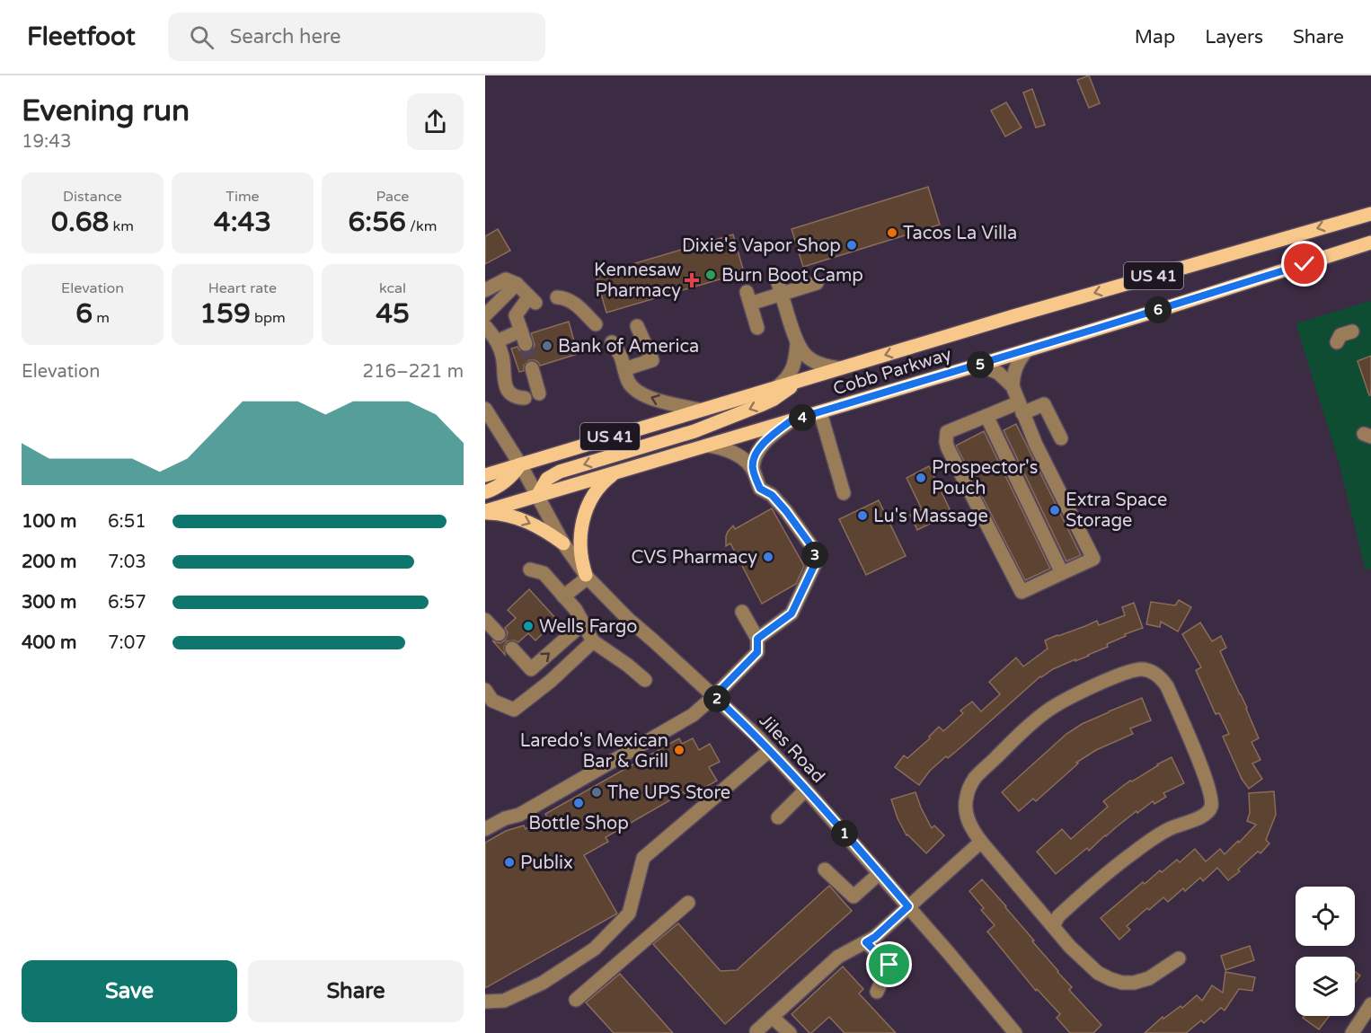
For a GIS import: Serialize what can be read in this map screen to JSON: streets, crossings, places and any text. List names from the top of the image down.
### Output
{
  "streets": {
    "main road": ["US 41", "Cobb Parkway"],
    "street": ["Jiles Road"]
  },
  "crossings": [
    ["Cobb Parkway", "Jiles Road"]
  ],
  "places": {
    "other": [
      "Tacos La Villa",
      "Dixie's Vapor Shop",
      "Burn Boot Camp",
      "Bank of America",
      "Prospector's Pouch",
      "Extra Space Storage",
      "Lu's Massage",
      "CVS Pharmacy",
      "Wells Fargo",
      "Laredo's Mexican Bar & Grill",
      "The UPS Store",
      "Bottle Shop",
      "Publix"
    ],
    "health": ["Kennesaw Pharmacy"]
  },
  "page": {
    "header": "Fleetfoot",
    "search": "Search here",
    "nav": ["Map", "Layers", "Share"],
    "heading": ["Evening run", "19:43"],
    "stats": [
      ["Distance", "0.68 km"],
      ["Time", "4:43"],
      ["Pace", "6:56 /km"],
      ["Elevation", "6 m"],
      ["Heart rate", "159 bpm"],
      ["kcal", "45"]
    ],
    "pins": [
      "6",
      "5",
      "4",
      "3",
      "2",
      "1"
    ],
    "chart": ["Elevation", "216–221 m"],
    "list": [
      {
        "name": "100 m",
        "note": "6:51"
      },
      {
        "name": "200 m",
        "note": "7:03"
      },
      {
        "name": "300 m",
        "note": "6:57"
      },
      {
        "name": "400 m",
        "note": "7:07"
      }
    ],
    "buttons": ["Save", "Share"]
  }
}
